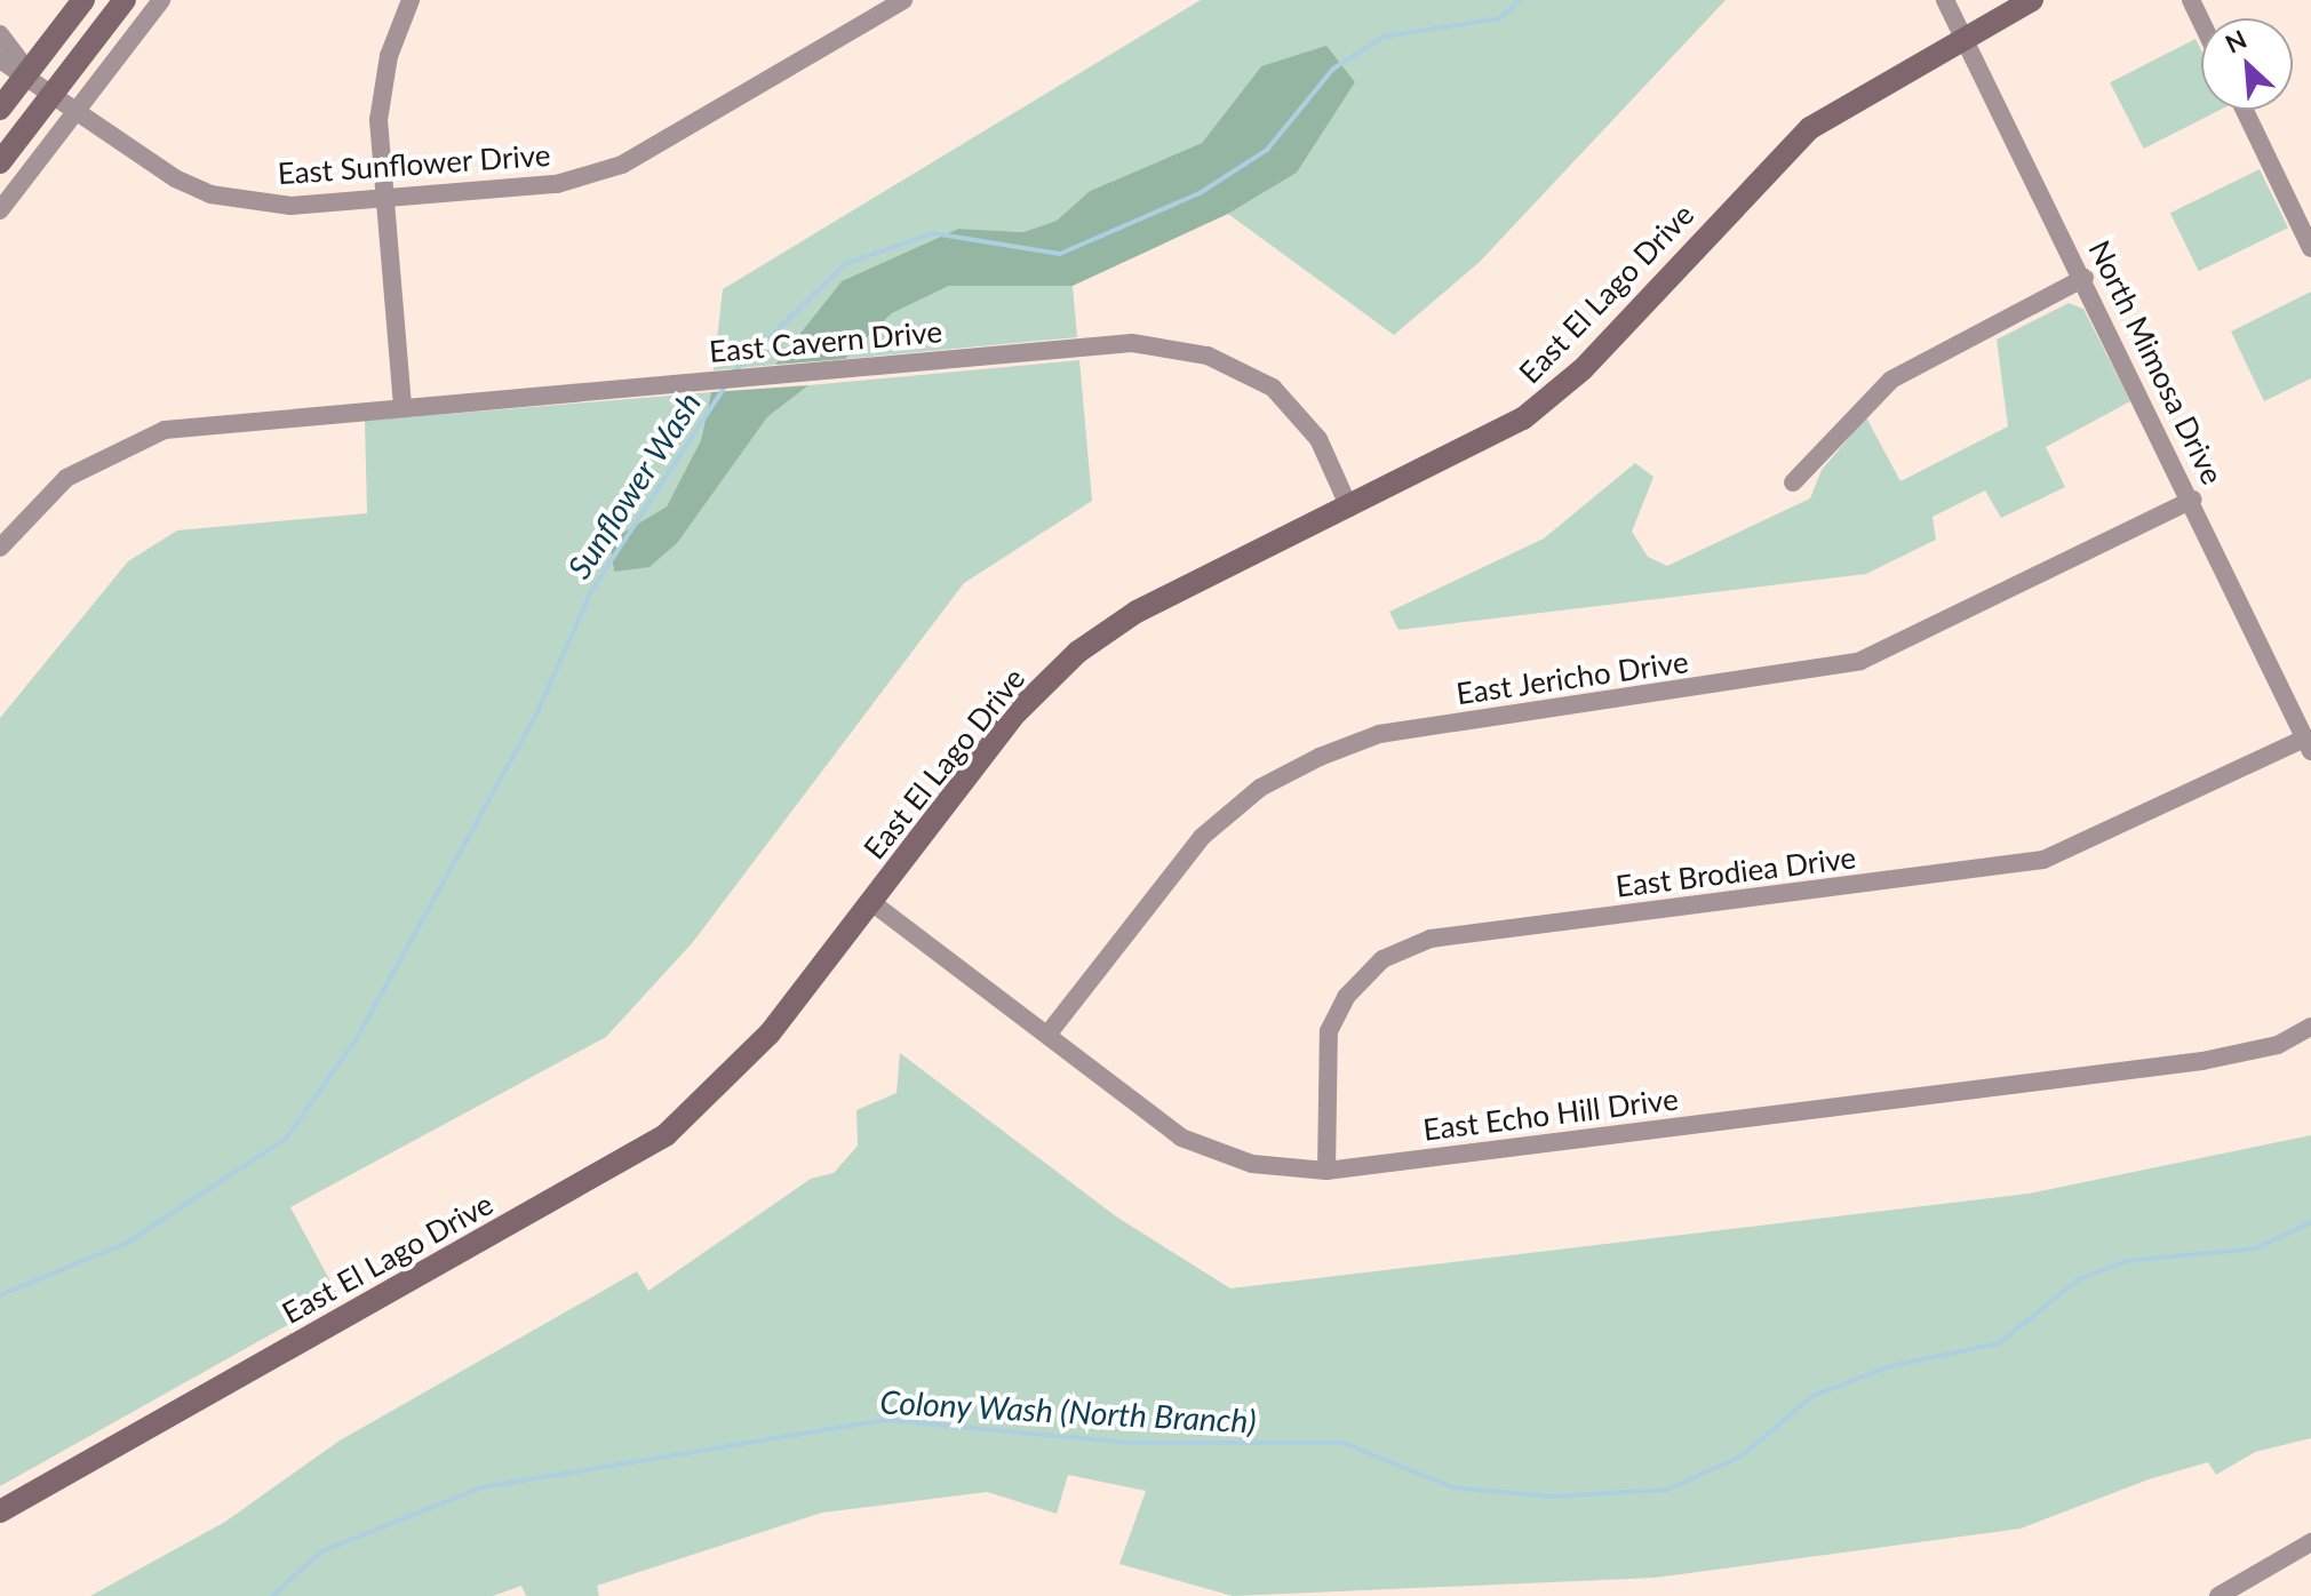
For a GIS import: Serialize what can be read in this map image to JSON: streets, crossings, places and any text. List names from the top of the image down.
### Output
{
  "streets": {
    "street": [
      "East Sunflower Drive",
      "East El Lago Drive",
      "East Cavern Drive",
      "North Mimosa Drive",
      "East Jericho Drive",
      "East Brodiea Drive",
      "East Echo Hill Drive"
    ]
  },
  "crossings": [
    ["East El Lago Drive", "East Cavern Drive"],
    ["East El Lago Drive", "North Mimosa Drive"],
    ["East El Lago Drive", "East Echo Hill Drive"],
    ["North Mimosa Drive", "East Jericho Drive"],
    ["North Mimosa Drive", "East Brodiea Drive"],
    ["East Jericho Drive", "East Echo Hill Drive"],
    ["East Brodiea Drive", "East Echo Hill Drive"]
  ],
  "water": ["Sunflower Wash", "Colony Wash (North Branch)"],
  "north": "top left"
}
